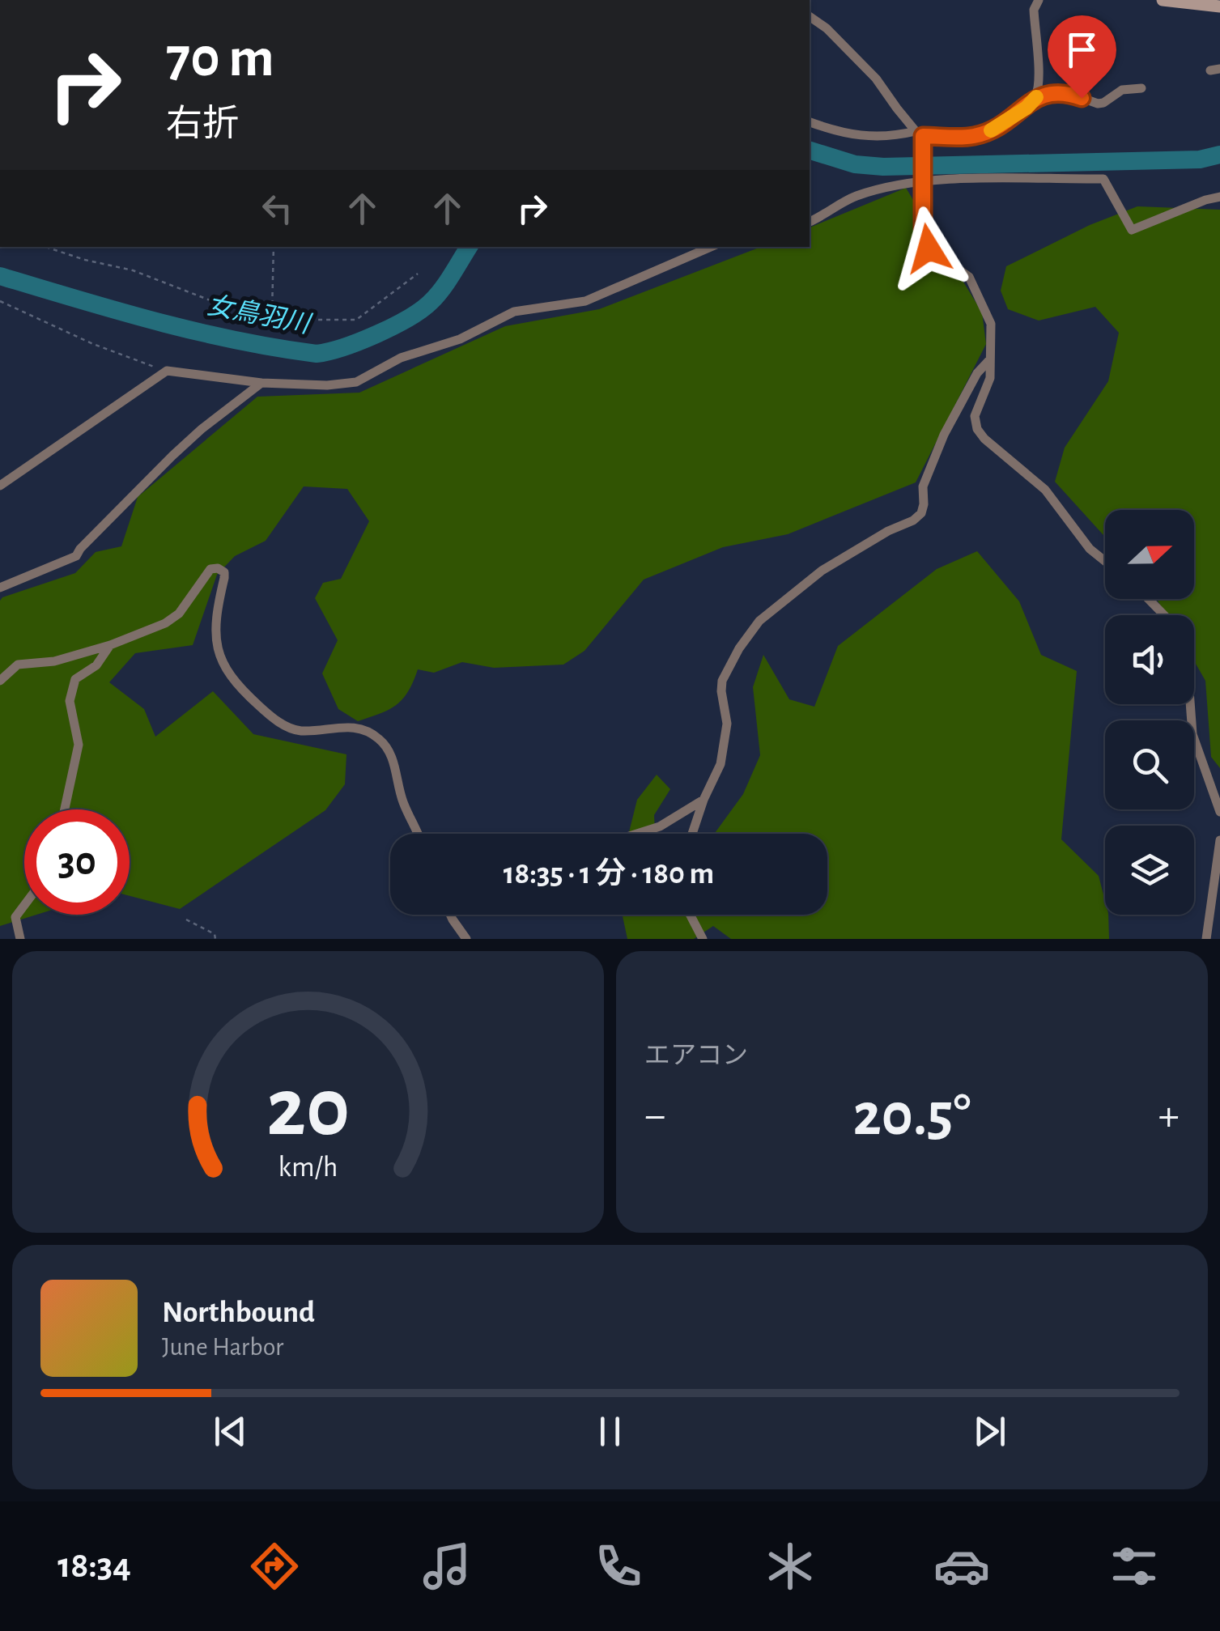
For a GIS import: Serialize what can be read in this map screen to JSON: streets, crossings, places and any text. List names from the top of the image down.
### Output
{
  "water": ["女鳥羽川"],
  "north": "right",
  "page": {
    "turn": ["70 m", "右折"],
    "limit": "30",
    "trip": "18:35 · 1 分 · 180 m",
    "tile": "エアコン",
    "heat": ["−", "20.5°", "+"],
    "song": ["Northbound", "June Harbor"],
    "tabs": "18:34",
    "gauge": ["20", "km/h"]
  }
}
